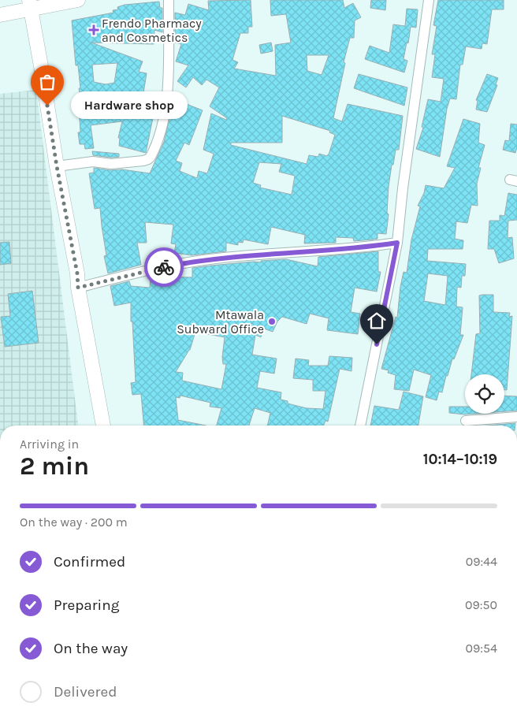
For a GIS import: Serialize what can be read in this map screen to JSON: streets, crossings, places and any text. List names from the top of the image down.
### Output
{
  "places": {
    "health": ["Frendo Pharmacy and Cosmetics"],
    "other": ["Hardware shop", "Mtawala Subward Office"]
  },
  "page": {
    "bubble": "Hardware shop",
    "heading": ["2 min", "Arriving in", "10:14–10:19"],
    "bar": "On the way · 200 m",
    "list": [
      ["Confirmed", "09:44"],
      ["Preparing", "09:50"],
      ["On the way", "09:54"],
      "Delivered"
    ]
  }
}
